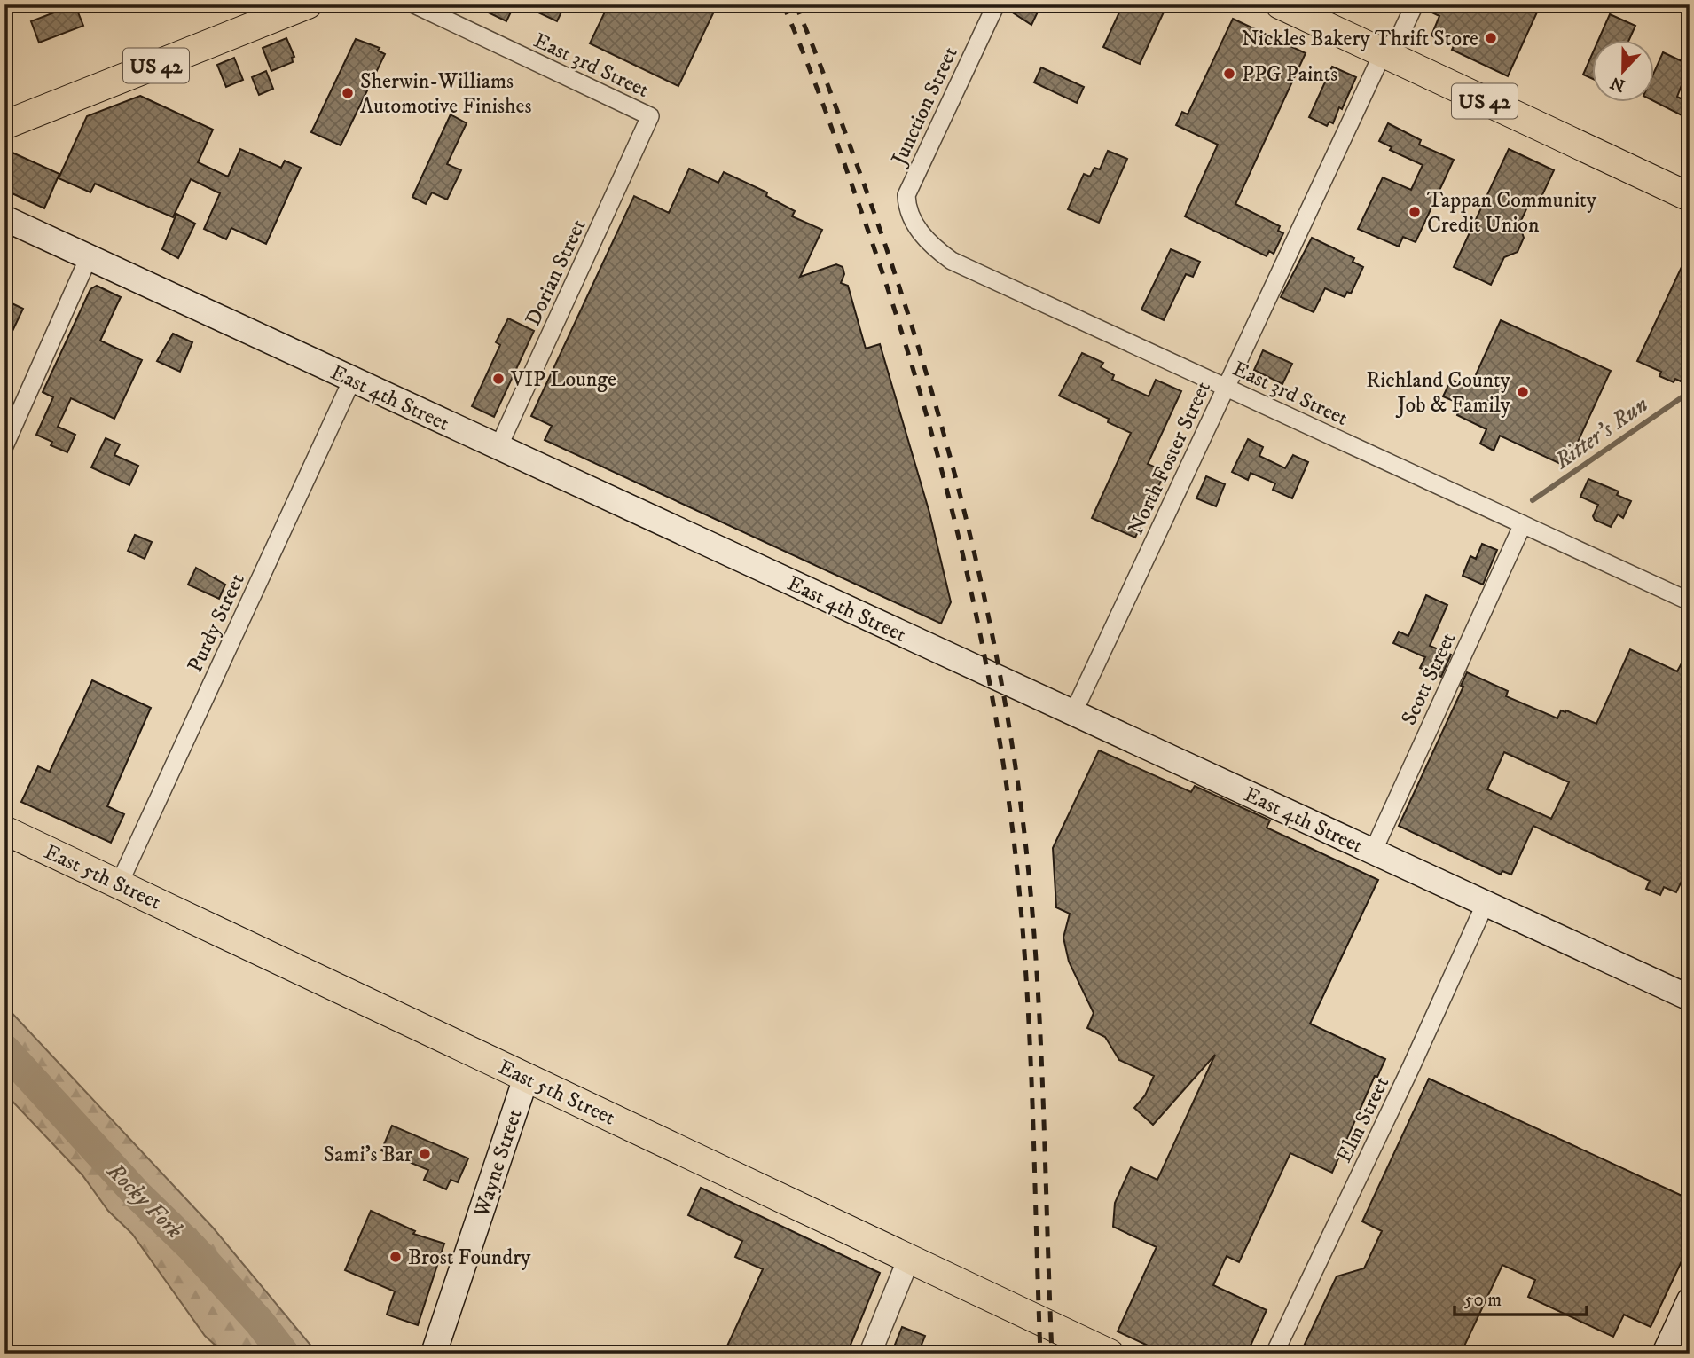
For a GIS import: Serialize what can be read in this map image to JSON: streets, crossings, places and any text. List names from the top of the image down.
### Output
{
  "streets": {
    "main road": [
      "US 42",
      "East 4th Street",
      "East 5th Street",
      "Wayne Street"
    ],
    "street": [
      "East 3rd Street",
      "Junction Street",
      "Dorian Street",
      "North Foster Street",
      "Purdy Street",
      "Scott Street",
      "Elm Street"
    ]
  },
  "crossings": [
    ["East 3rd Street", "Junction Street"],
    ["East 3rd Street", "Dorian Street"],
    ["East 3rd Street", "North Foster Street"],
    ["East 3rd Street", "Scott Street"],
    ["US 42", "North Foster Street"],
    ["Dorian Street", "East 4th Street"],
    ["East 4th Street", "North Foster Street"],
    ["East 4th Street", "Purdy Street"],
    ["East 4th Street", "Scott Street"],
    ["East 4th Street", "Elm Street"],
    ["Purdy Street", "East 5th Street"],
    ["East 5th Street", "Wayne Street"]
  ],
  "water": ["Ritter's Run", "Rocky Fork"],
  "places": [
    "Nickles Bakery Thrift Store",
    "PPG Paints",
    "Sherwin-Williams Automotive Finishes",
    "Tappan Community Credit Union",
    "VIP Lounge",
    "Richland County Job & Family",
    "Sami's Bar",
    "Brost Foundry"
  ],
  "scale_bar": "50 m",
  "north": "bottom"
}
